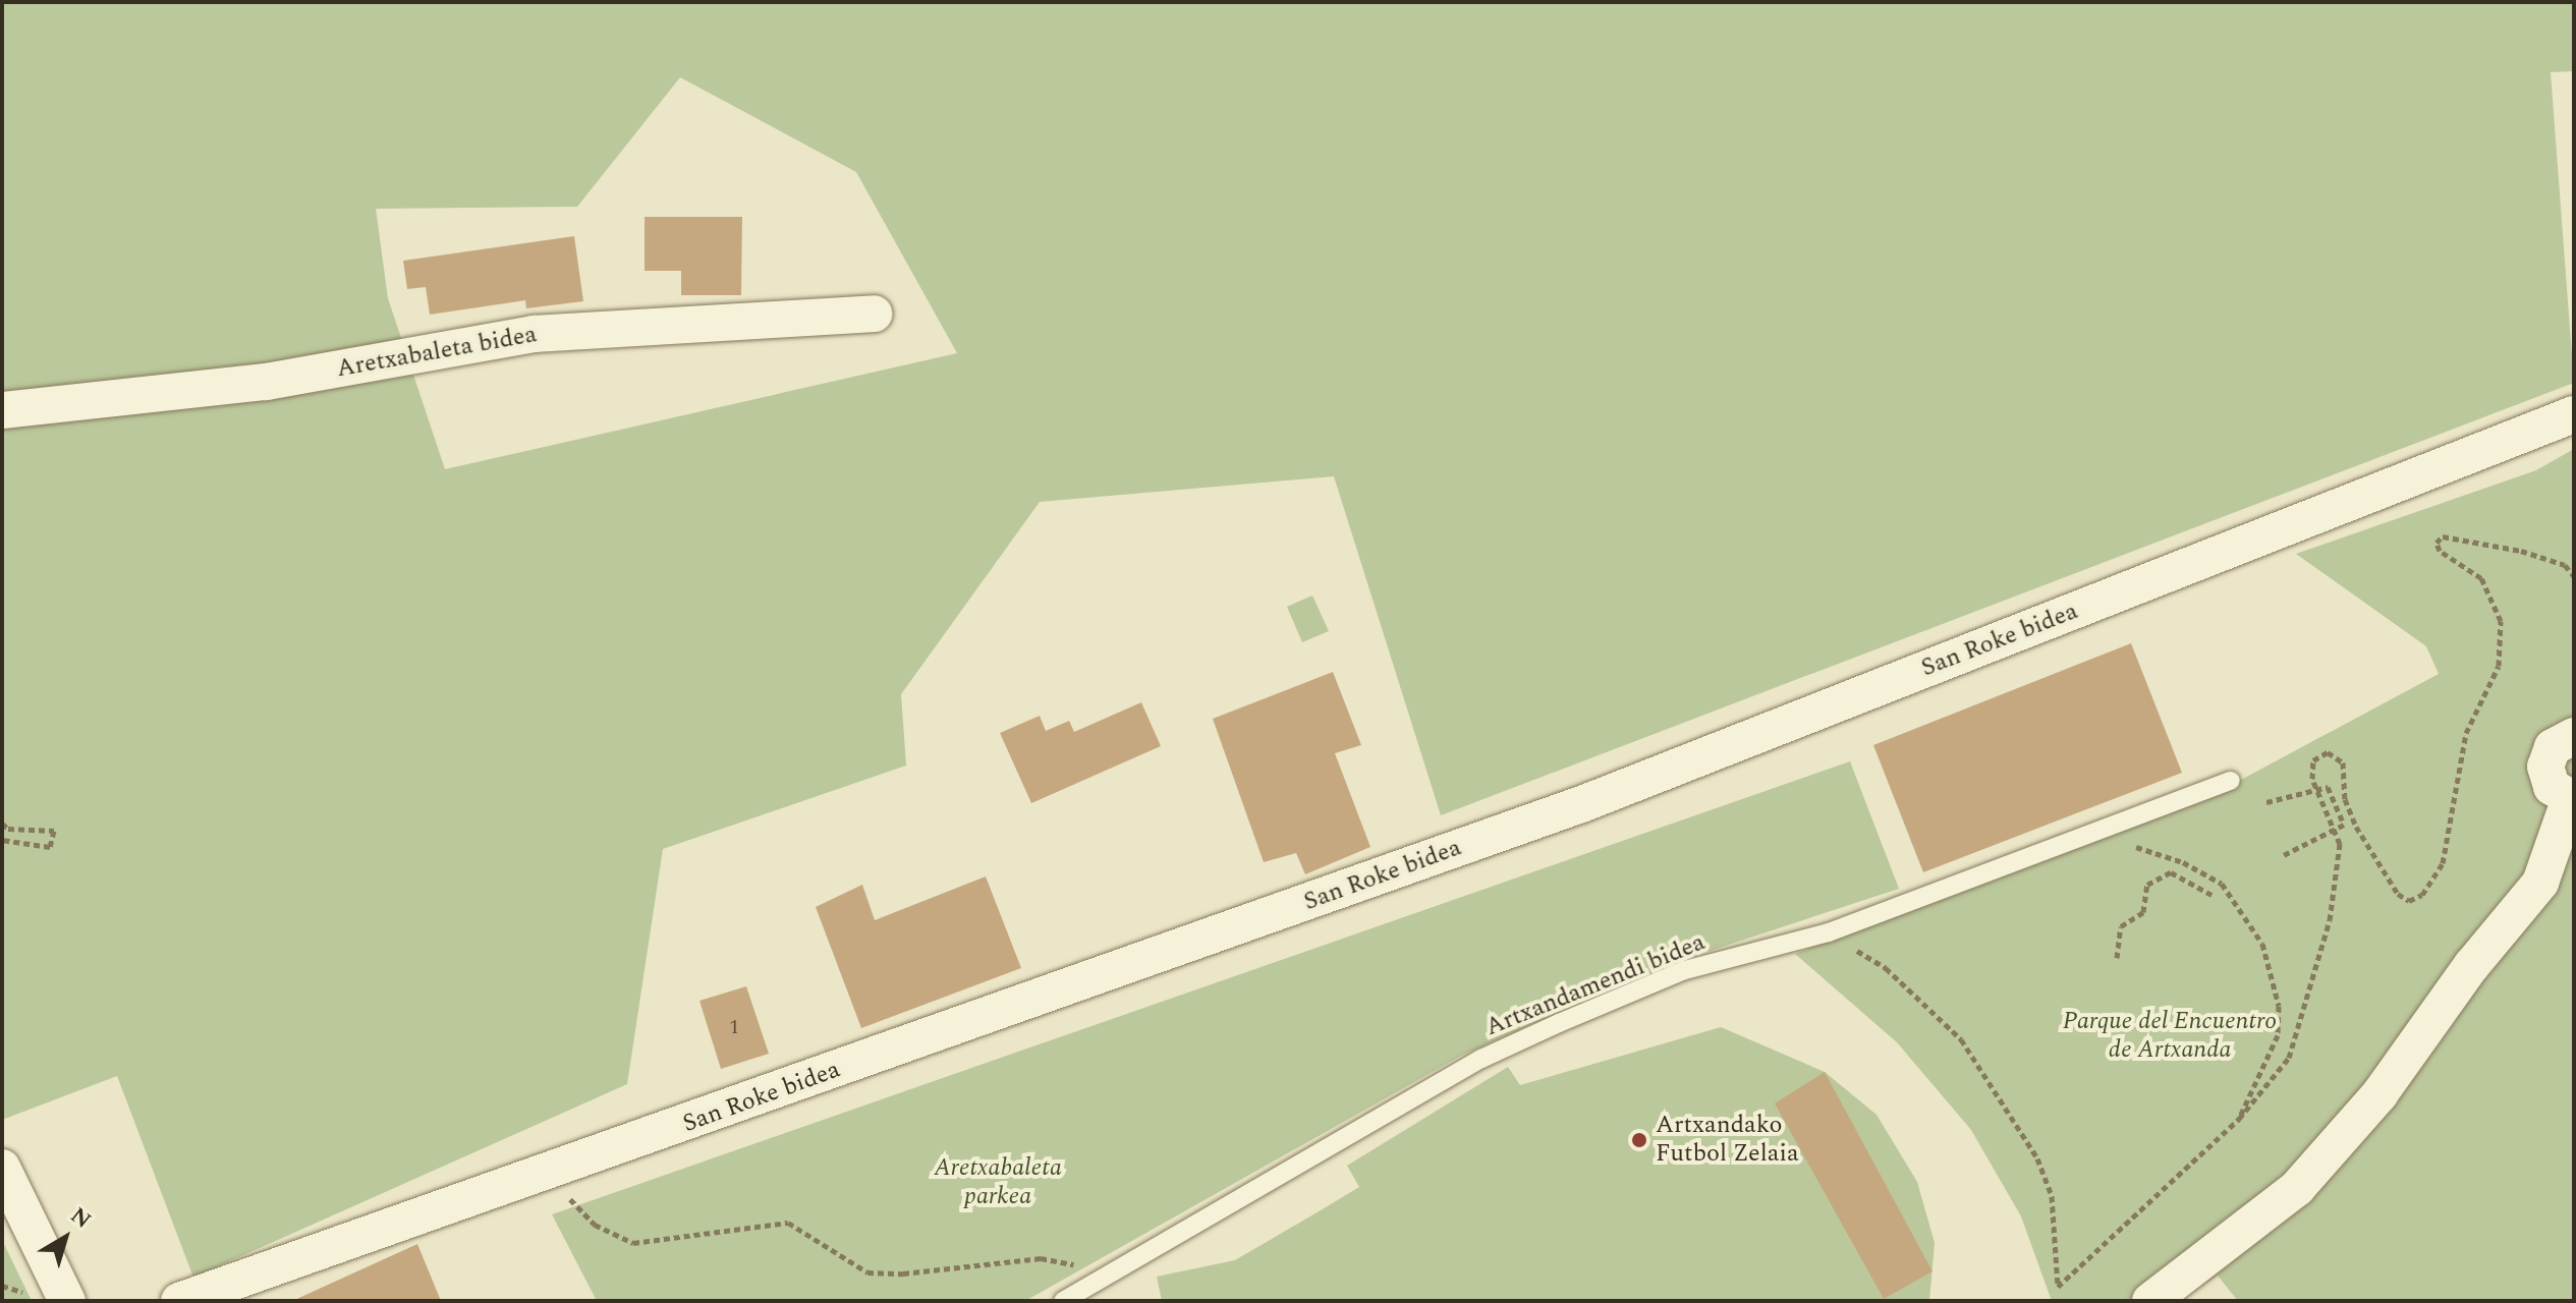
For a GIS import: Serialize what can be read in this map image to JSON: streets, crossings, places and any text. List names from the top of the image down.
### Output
{
  "streets": {
    "street": ["Aretxabaleta bidea", "San Roke bidea"],
    "lane": ["Artxandamendi bidea"]
  },
  "parks": ["Parque del Encuentro de Artxanda", "Aretxabaleta parkea"],
  "places": ["Artxandako Futbol Zelaia"],
  "house_numbers": ["1"],
  "north": "top right"
}
